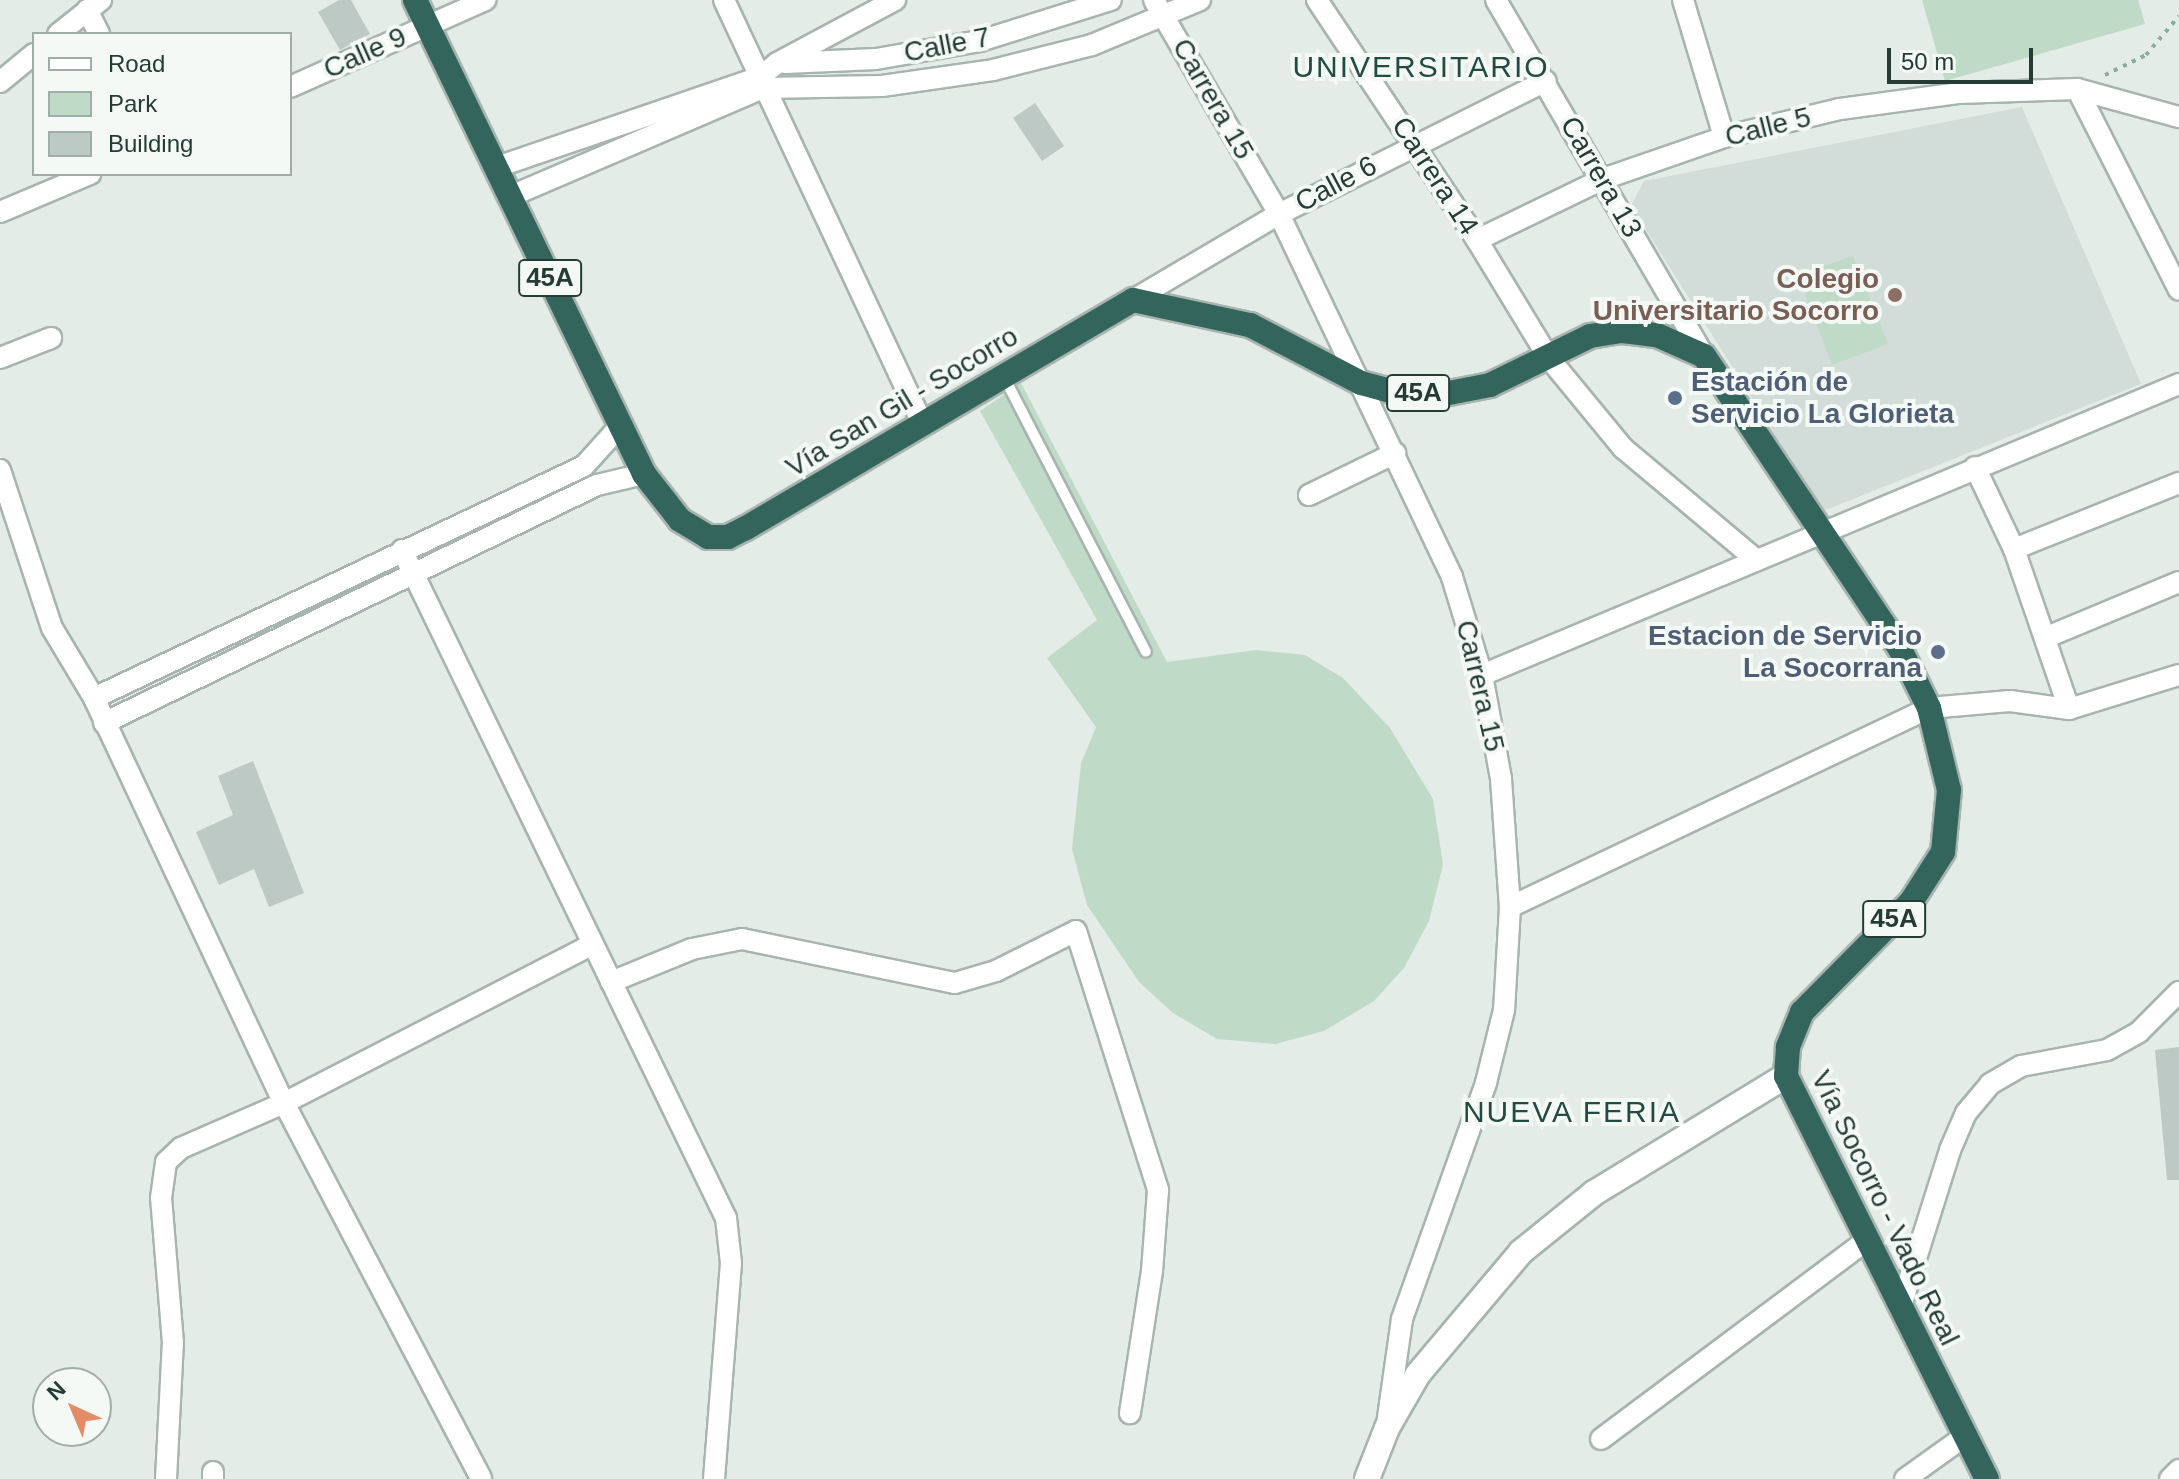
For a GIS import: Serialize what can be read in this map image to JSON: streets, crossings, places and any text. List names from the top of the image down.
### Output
{
  "streets": {
    "highway": ["45A", "Vía San Gil - Socorro", "Vía Socorro - Vado Real"],
    "street": [
      "Calle 7",
      "Calle 9",
      "Carrera 15",
      "Calle 5",
      "Carrera 14",
      "Carrera 13",
      "Calle 6"
    ]
  },
  "crossings": [
    ["Calle 9", "Vía San Gil - Socorro"],
    ["Carrera 15", "Calle 6"],
    ["Carrera 15", "45A"],
    ["Calle 5", "Carrera 14"],
    ["Calle 5", "Carrera 13"],
    ["Carrera 14", "Calle 6"],
    ["Carrera 14", "45A"],
    ["Carrera 13", "Calle 6"],
    ["Carrera 13", "45A"],
    ["Carrera 13", "Vía Socorro - Vado Real"],
    ["Calle 6", "45A"],
    ["Calle 6", "Vía San Gil - Socorro"],
    ["45A", "Vía San Gil - Socorro"],
    ["45A", "Vía Socorro - Vado Real"]
  ],
  "districts": ["UNIVERSITARIO", "NUEVA FERIA"],
  "places": ["Colegio Universitario Socorro", "Estación de Servicio La Glorieta", "Estacion de Servicio La Socorrana"],
  "legend": ["Road", "Park", "Building"],
  "scale_bar": "50 m",
  "north": "top left"
}
